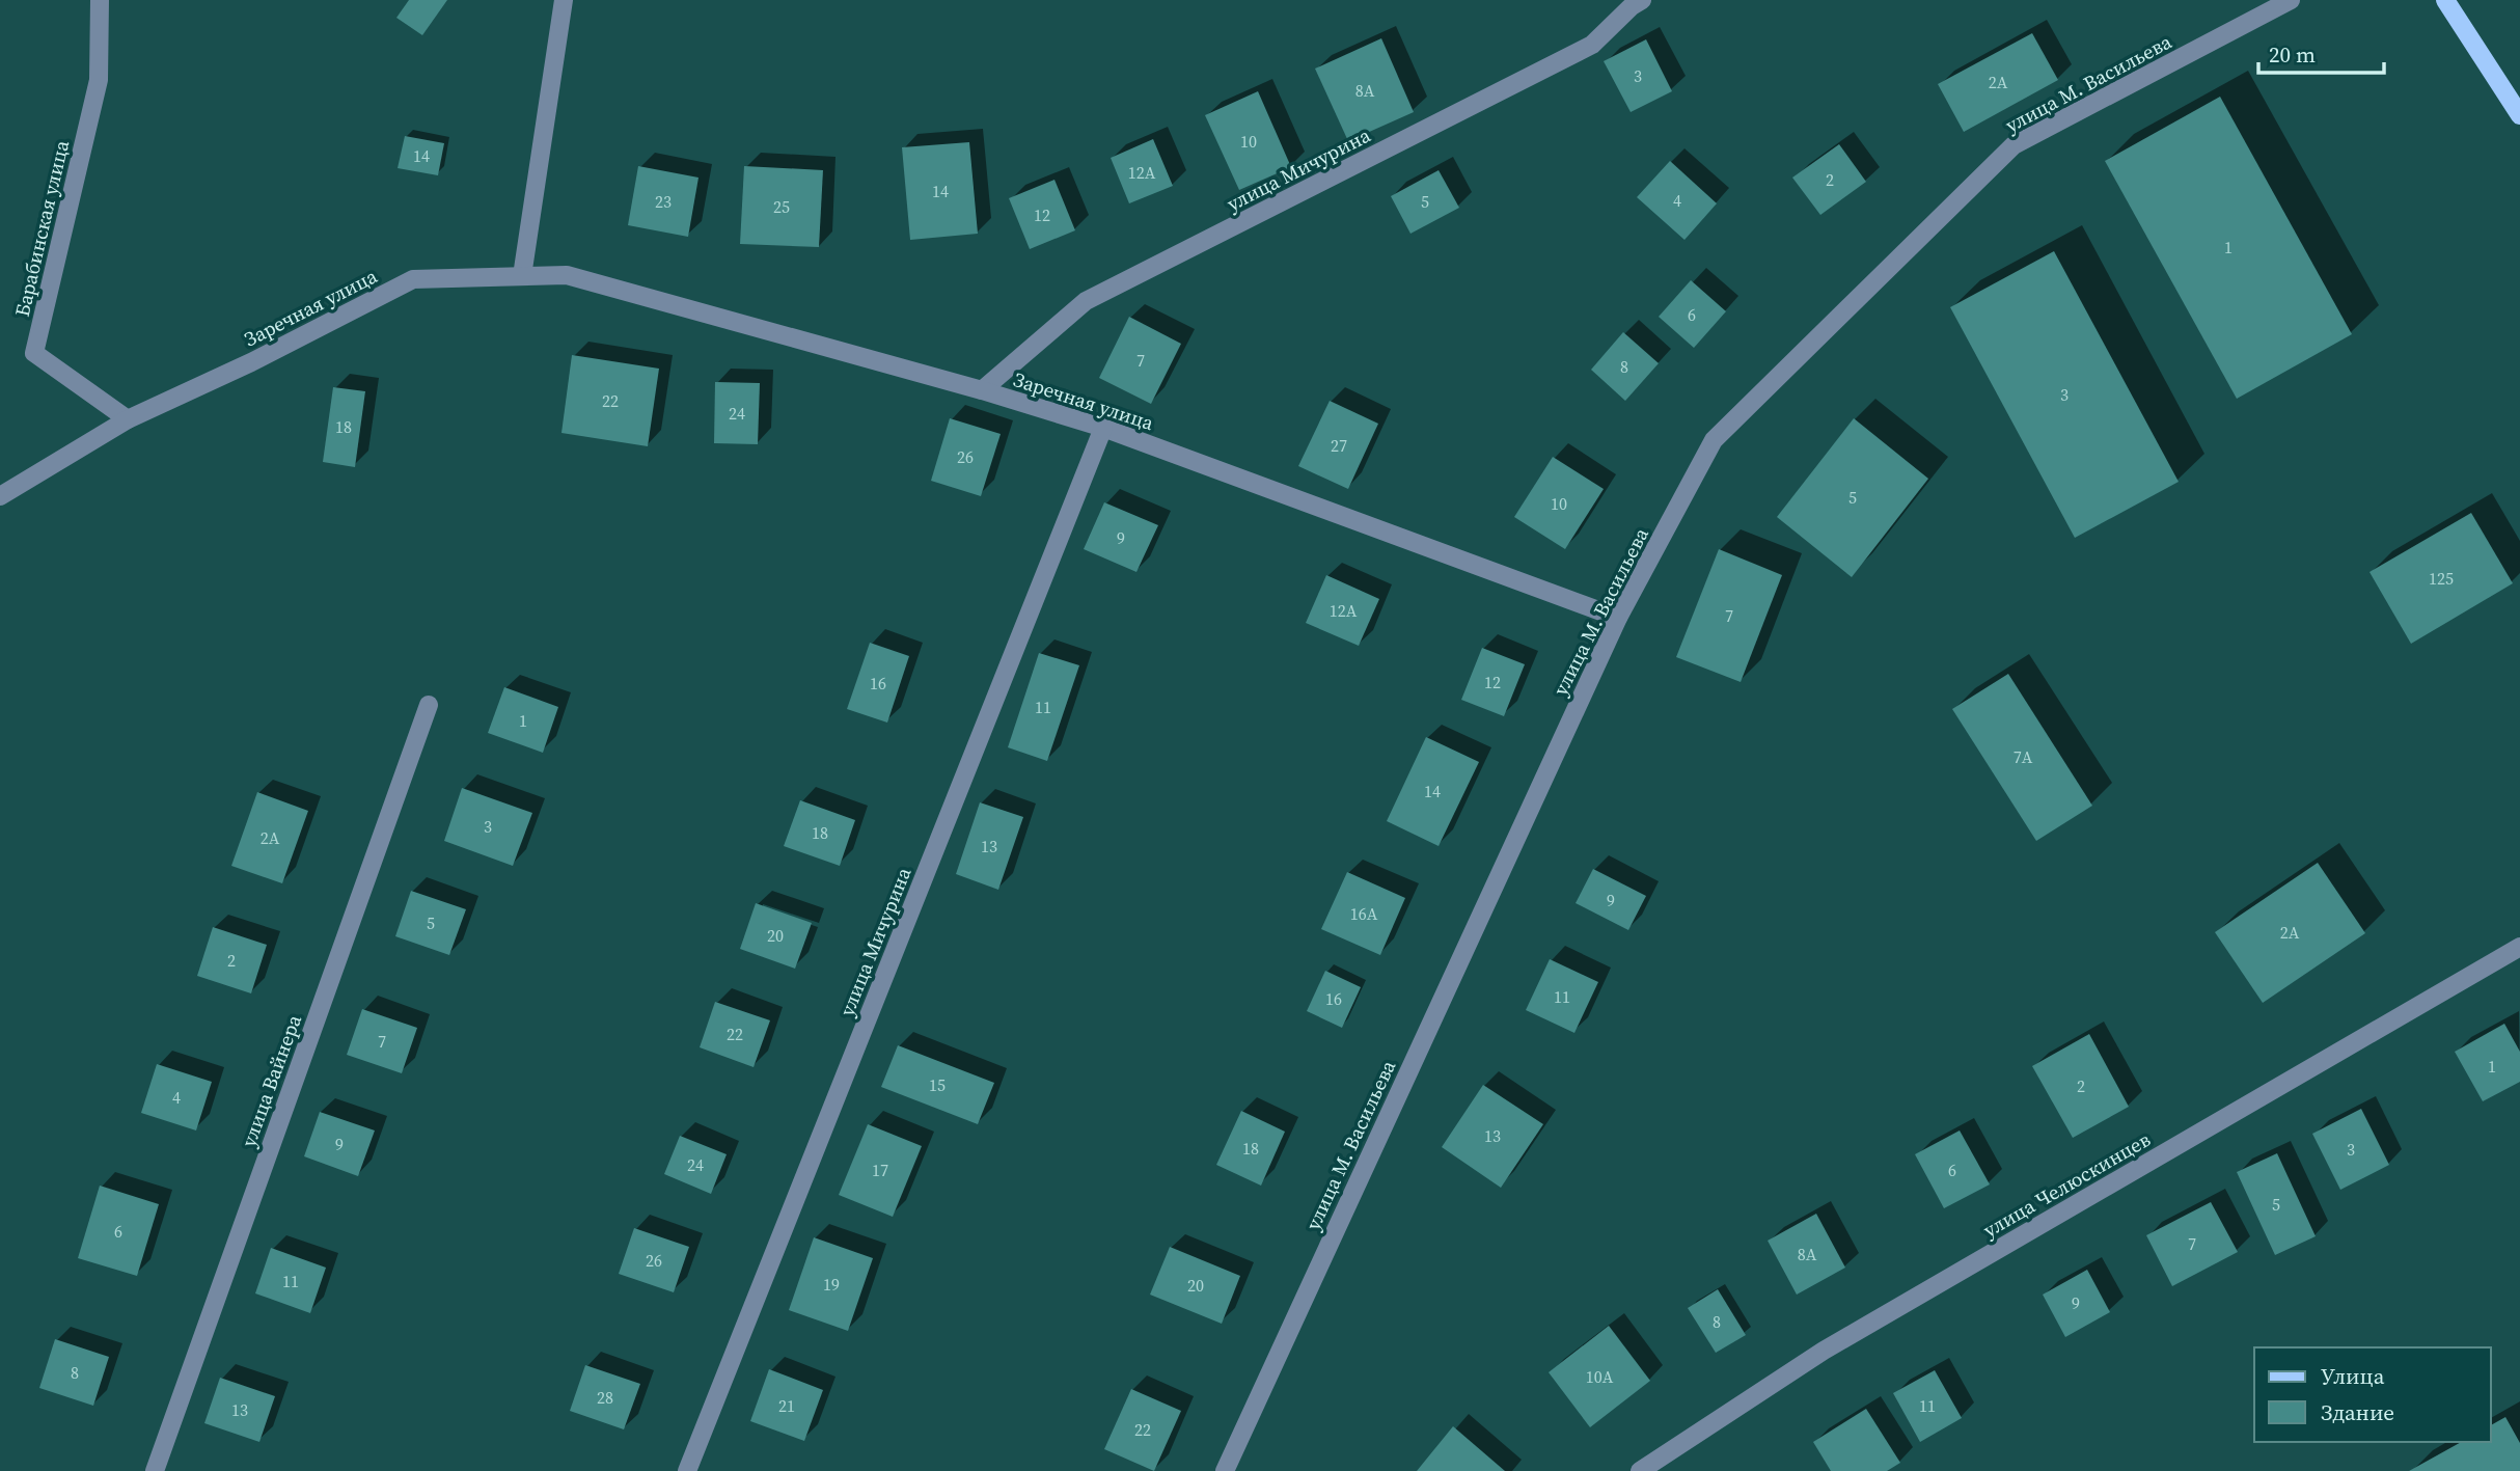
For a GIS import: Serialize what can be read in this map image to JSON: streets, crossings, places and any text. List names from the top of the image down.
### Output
{
  "streets": {
    "street": [
      "улица М. Васильева",
      "улица Мичурина",
      "Барабинская улица",
      "Заречная улица",
      "улица Вайнера",
      "улица Челюскинцев"
    ]
  },
  "crossings": [
    ["улица М. Васильева", "Заречная улица"],
    ["улица Мичурина", "Заречная улица"],
    ["Барабинская улица", "Заречная улица"]
  ],
  "house_numbers": [
    "3",
    "2А",
    "8А",
    "10",
    "14",
    "12А",
    "2",
    "14",
    "4",
    "23",
    "5",
    "25",
    "12",
    "1",
    "6",
    "7",
    "8",
    "3",
    "22",
    "24",
    "18",
    "27",
    "26",
    "5",
    "10",
    "9",
    "125",
    "12А",
    "7",
    "12",
    "16",
    "11",
    "1",
    "7А",
    "14",
    "3",
    "18",
    "2А",
    "13",
    "9",
    "16А",
    "5",
    "2А",
    "20",
    "2",
    "11",
    "16",
    "22",
    "7",
    "1",
    "15",
    "2",
    "4",
    "13",
    "9",
    "18",
    "3",
    "24",
    "17",
    "6",
    "5",
    "6",
    "7",
    "8А",
    "26",
    "11",
    "19",
    "20",
    "9",
    "8",
    "8",
    "10А",
    "28",
    "21",
    "11",
    "13",
    "22"
  ],
  "legend": ["Улица", "Здание"],
  "scale_bar": "20 m"
}
